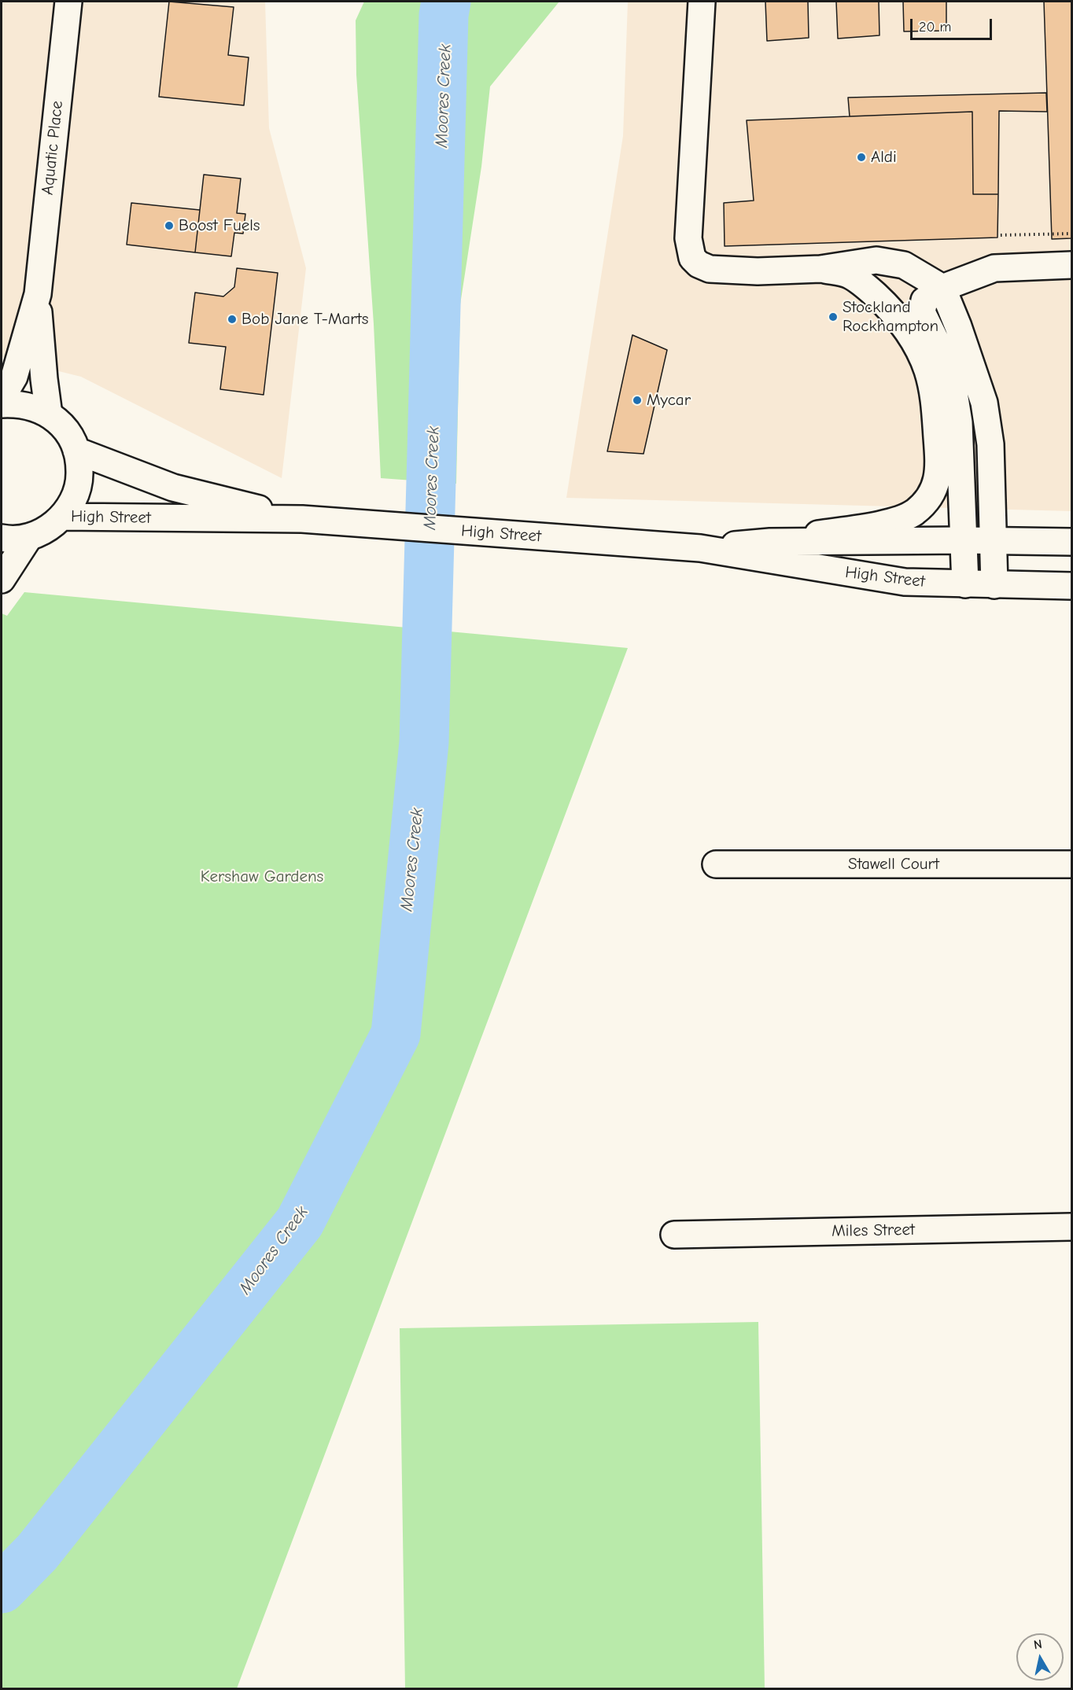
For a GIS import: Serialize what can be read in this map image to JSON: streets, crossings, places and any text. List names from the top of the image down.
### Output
{
  "streets": {
    "main road": [
      "Aquatic Place",
      "High Street",
      "Stawell Court",
      "Miles Street"
    ]
  },
  "crossings": [
    ["Aquatic Place", "High Street"]
  ],
  "water": ["Moores Creek"],
  "parks": ["Kershaw Gardens"],
  "places": [
    "Aldi",
    "Boost Fuels",
    "Stockland Rockhampton",
    "Bob Jane T-Marts",
    "Mycar"
  ],
  "scale_bar": "20 m",
  "north": "top"
}
